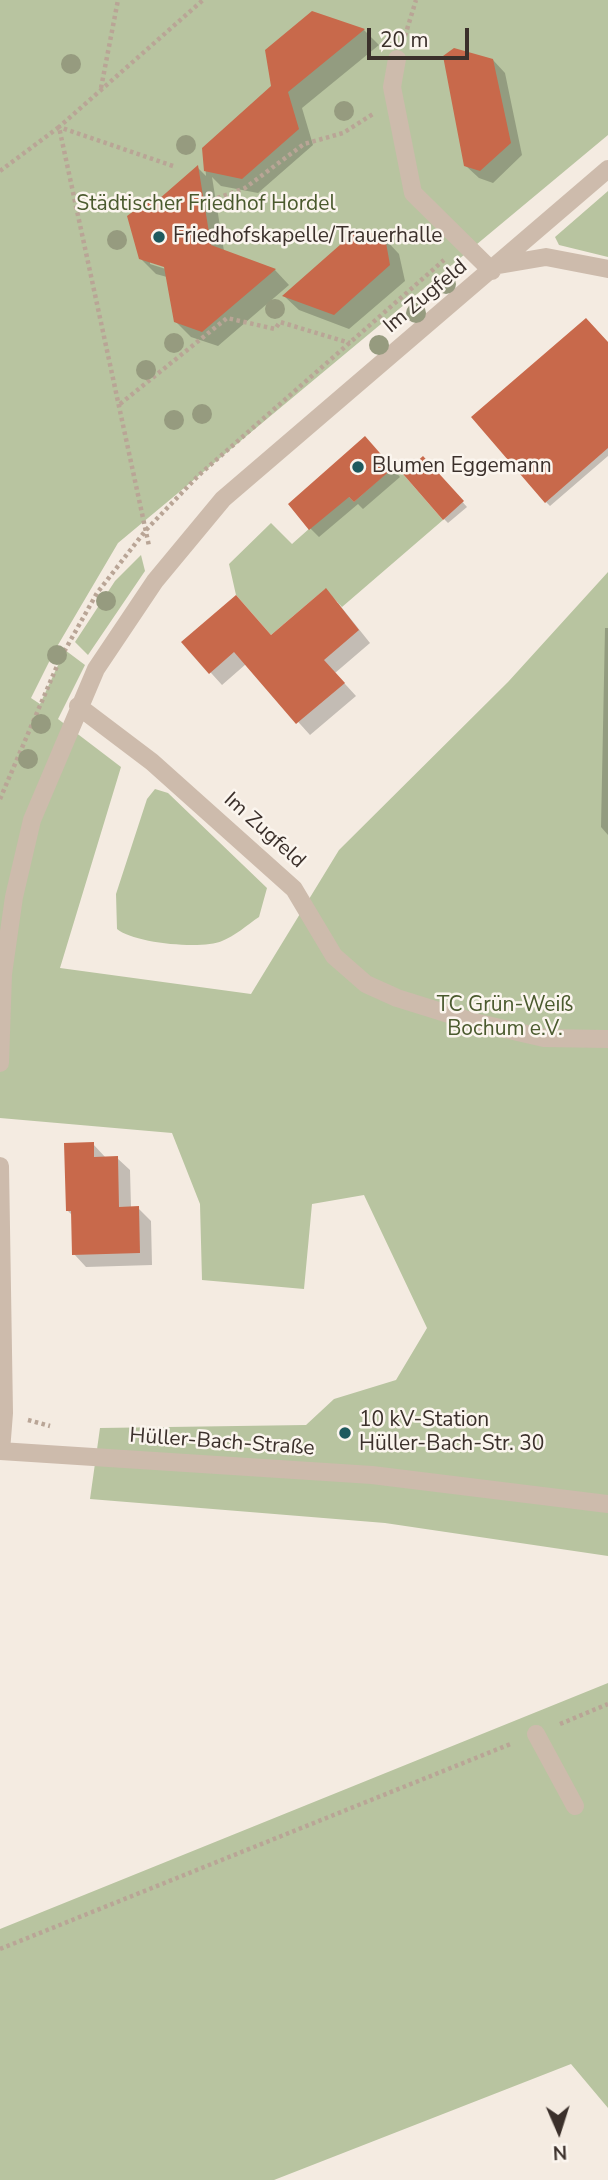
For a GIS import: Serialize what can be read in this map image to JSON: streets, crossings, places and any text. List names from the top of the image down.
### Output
{
  "streets": {
    "street": ["Im Zugfeld", "Hüller-Bach-Straße"]
  },
  "parks": ["Städtischer Friedhof Hordel", "TC Grün-Weiß Bochum e.V."],
  "places": ["Friedhofskapelle/Trauerhalle", "Blumen Eggemann", "10 kV-Station Hüller-Bach-Str. 30"],
  "scale_bar": "20 m",
  "north": "bottom"
}
